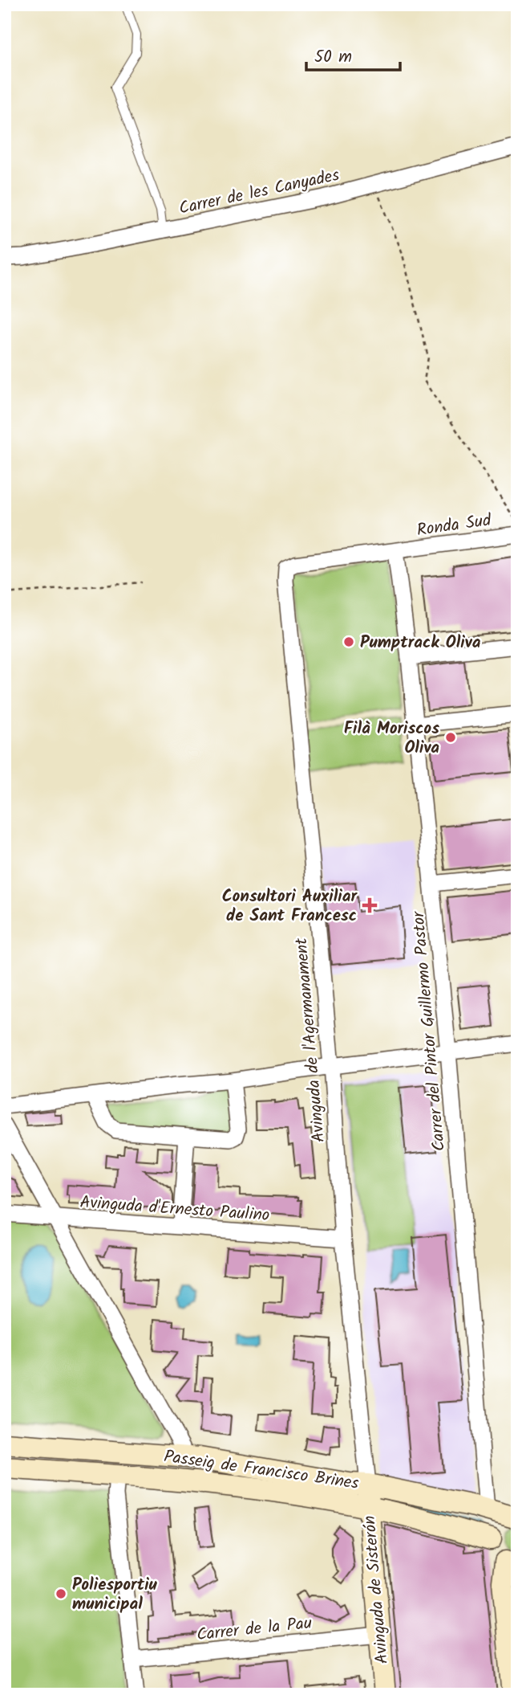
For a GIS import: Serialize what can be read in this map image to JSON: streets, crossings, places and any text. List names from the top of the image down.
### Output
{
  "streets": {
    "street": [
      "Carrer de les Canyades",
      "Ronda Sud",
      "Carrer del Pintor Guillermo Pastor",
      "Avinguda de l'Agermanament",
      "Avinguda d'Ernesto Paulino",
      "Passeig de Francisco Brines",
      "Avinguda de Sisterón",
      "Carrer de la Pau"
    ]
  },
  "crossings": [
    ["Ronda Sud", "Carrer del Pintor Guillermo Pastor"],
    ["Ronda Sud", "Avinguda de l'Agermanament"],
    ["Carrer del Pintor Guillermo Pastor", "Avinguda de l'Agermanament"],
    ["Carrer del Pintor Guillermo Pastor", "Passeig de Francisco Brines"],
    ["Avinguda de l'Agermanament", "Avinguda d'Ernesto Paulino"],
    ["Avinguda de l'Agermanament", "Passeig de Francisco Brines"],
    ["Avinguda de l'Agermanament", "Avinguda de Sisterón"],
    ["Passeig de Francisco Brines", "Avinguda de Sisterón"],
    ["Avinguda de Sisterón", "Carrer de la Pau"]
  ],
  "places": {
    "other": ["Pumptrack Oliva", "Filà Moriscos Oliva", "Poliesportiu municipal"],
    "health": ["Consultori Auxiliar de Sant Francesc"]
  },
  "scale_bar": "50 m"
}
